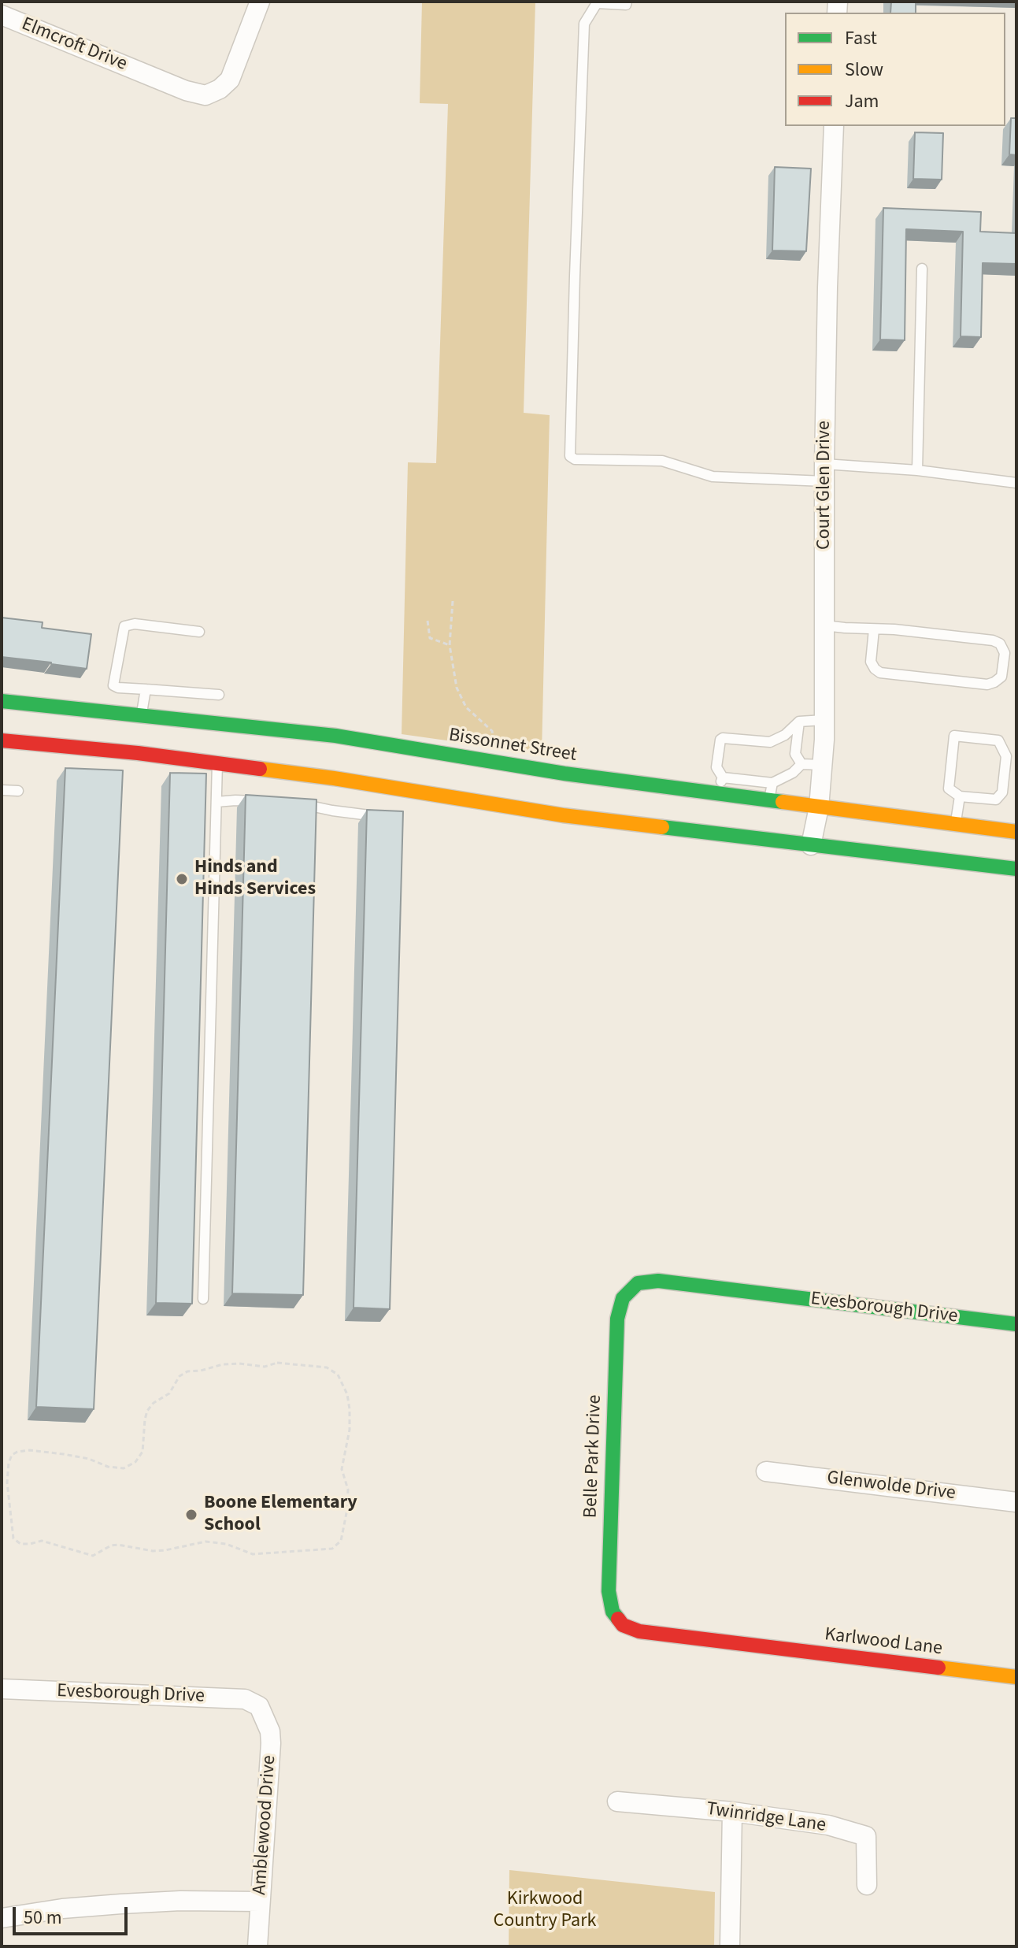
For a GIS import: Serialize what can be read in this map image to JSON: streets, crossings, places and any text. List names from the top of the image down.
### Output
{
  "streets": {
    "main road": [
      "Bissonnet Street",
      "Evesborough Drive",
      "Belle Park Drive",
      "Karlwood Lane"
    ],
    "street": [
      "Elmcroft Drive",
      "Court Glen Drive",
      "Glenwolde Drive",
      "Twinridge Lane",
      "Amblewood Drive"
    ]
  },
  "crossings": [
    ["Court Glen Drive", "Bissonnet Street"],
    ["Evesborough Drive", "Belle Park Drive"],
    ["Evesborough Drive", "Amblewood Drive"],
    ["Belle Park Drive", "Karlwood Lane"]
  ],
  "parks": ["Kirkwood Country Park"],
  "places": ["Hinds and Hinds Services", "Boone Elementary School"],
  "legend": ["Fast", "Slow", "Jam"],
  "scale_bar": "50 m"
}
